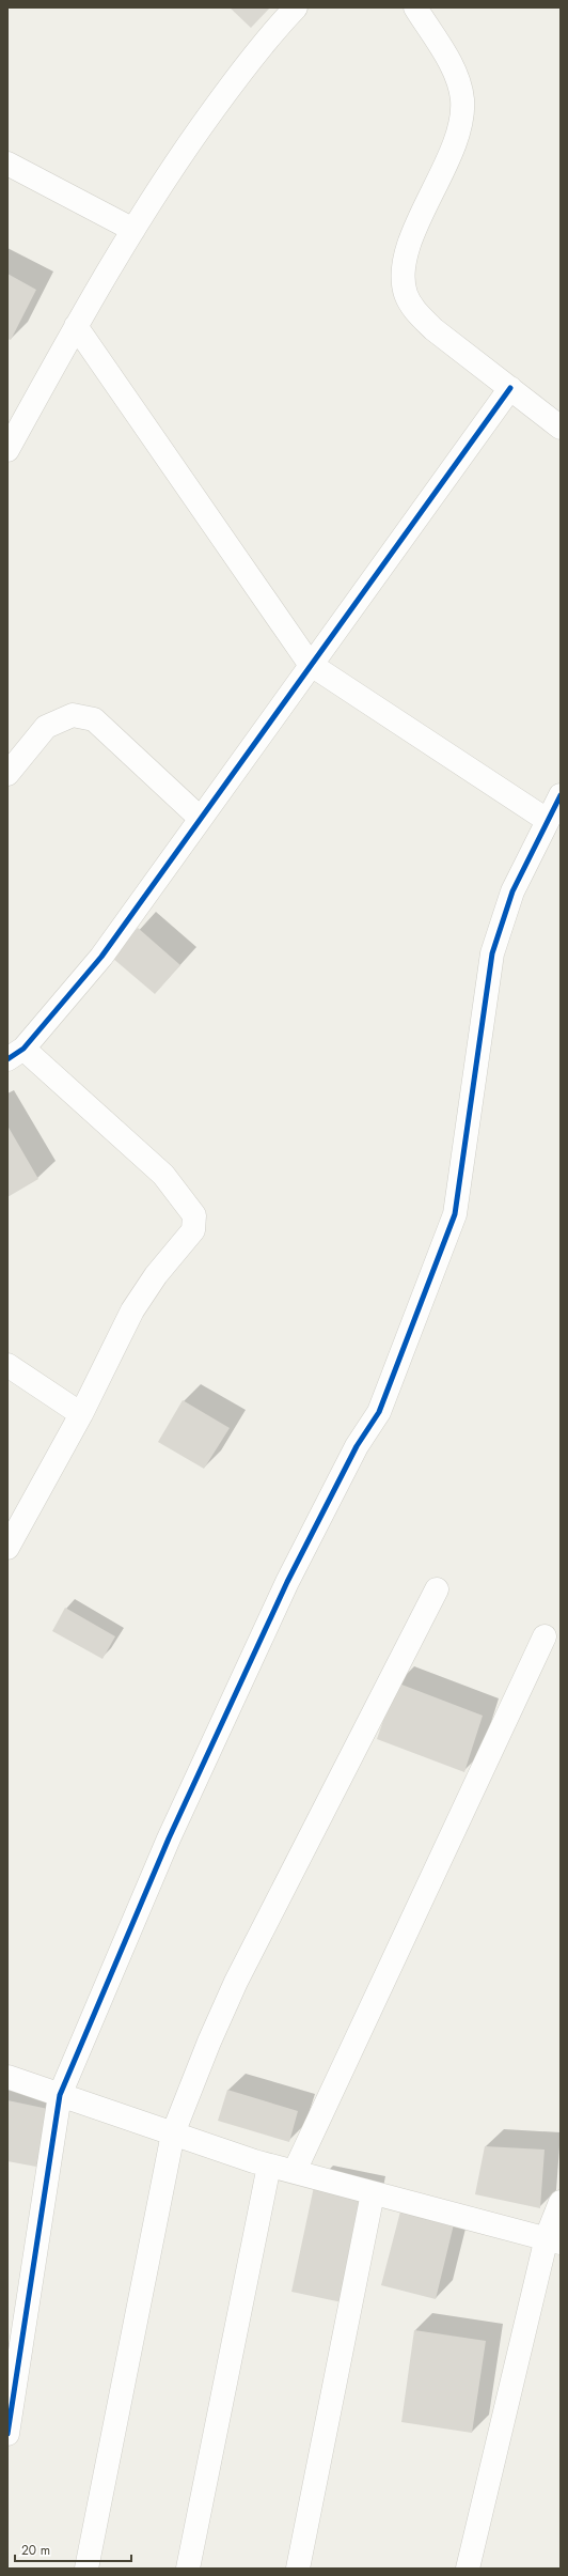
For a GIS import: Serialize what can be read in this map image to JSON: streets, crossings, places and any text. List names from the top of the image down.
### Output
{
  "scale_bar": "20 m"
}
